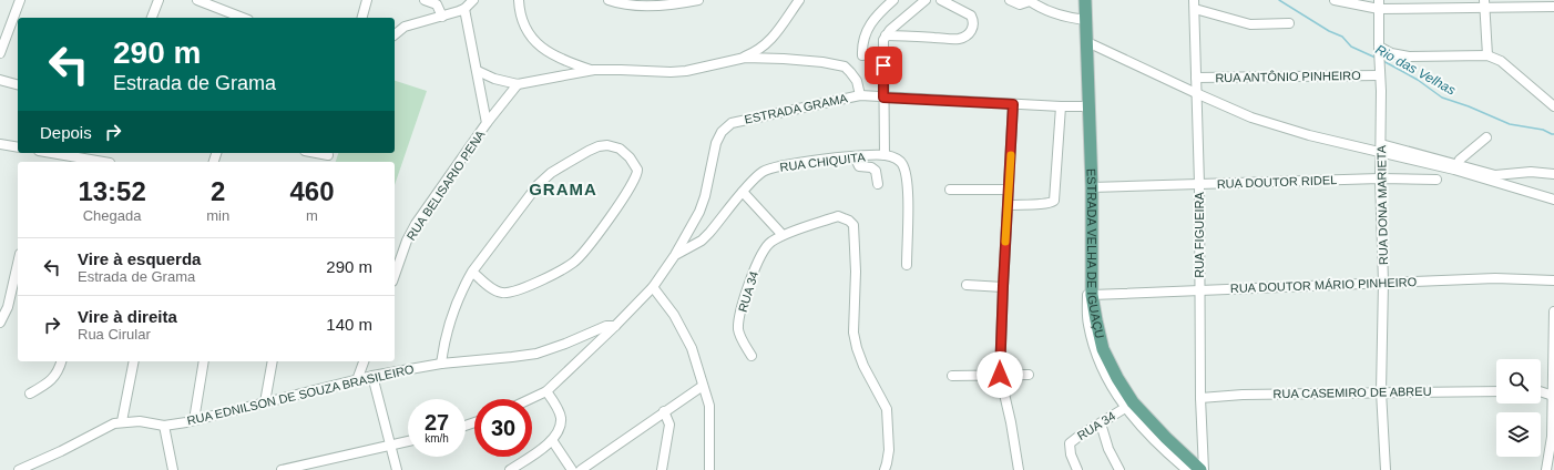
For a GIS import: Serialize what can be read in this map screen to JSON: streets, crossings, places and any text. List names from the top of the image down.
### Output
{
  "streets": {
    "main road": ["ESTRADA VELHA DE IGUAÇU"],
    "street": [
      "RUA ANTÔNIO PINHEIRO",
      "ESTRADA GRAMA",
      "RUA CHIQUITA",
      "RUA DOUTOR RIDEL",
      "RUA BELISARIO PENA",
      "RUA DONA MARIETA",
      "RUA FIGUEIRA",
      "RUA DOUTOR MÁRIO PINHEIRO",
      "RUA 34",
      "RUA CASEMIRO DE ABREU",
      "RUA EDNILSON DE SOUZA BRASILEIRO"
    ]
  },
  "crossings": [
    ["RUA ANTÔNIO PINHEIRO", "RUA DONA MARIETA"],
    ["RUA ANTÔNIO PINHEIRO", "RUA FIGUEIRA"],
    ["ESTRADA GRAMA", "RUA CHIQUITA"],
    ["ESTRADA GRAMA", "ESTRADA VELHA DE IGUAÇU"],
    ["ESTRADA GRAMA", "RUA EDNILSON DE SOUZA BRASILEIRO"],
    ["RUA DOUTOR RIDEL", "RUA DONA MARIETA"],
    ["RUA DOUTOR RIDEL", "RUA FIGUEIRA"],
    ["RUA DOUTOR RIDEL", "ESTRADA VELHA DE IGUAÇU"],
    ["RUA DONA MARIETA", "RUA DOUTOR MÁRIO PINHEIRO"],
    ["RUA DONA MARIETA", "RUA CASEMIRO DE ABREU"],
    ["RUA FIGUEIRA", "RUA DOUTOR MÁRIO PINHEIRO"],
    ["RUA FIGUEIRA", "RUA CASEMIRO DE ABREU"],
    ["ESTRADA VELHA DE IGUAÇU", "RUA DOUTOR MÁRIO PINHEIRO"]
  ],
  "districts": ["GRAMA"],
  "water": ["Rio das Velhas"],
  "page": {
    "turn": ["290 m", "Estrada de Grama"],
    "then": "Depois",
    "eta": [
      "13:52",
      "Chegada",
      "2",
      "min",
      "460",
      "m"
    ],
    "list": [
      {
        "name": "Vire à esquerda",
        "note": "Estrada de Grama",
        "value": "290 m"
      },
      {
        "name": "Vire à direita",
        "note": "Rua Cirular",
        "value": "140 m"
      }
    ],
    "speed": "27 km/h",
    "limit": "30"
  }
}
